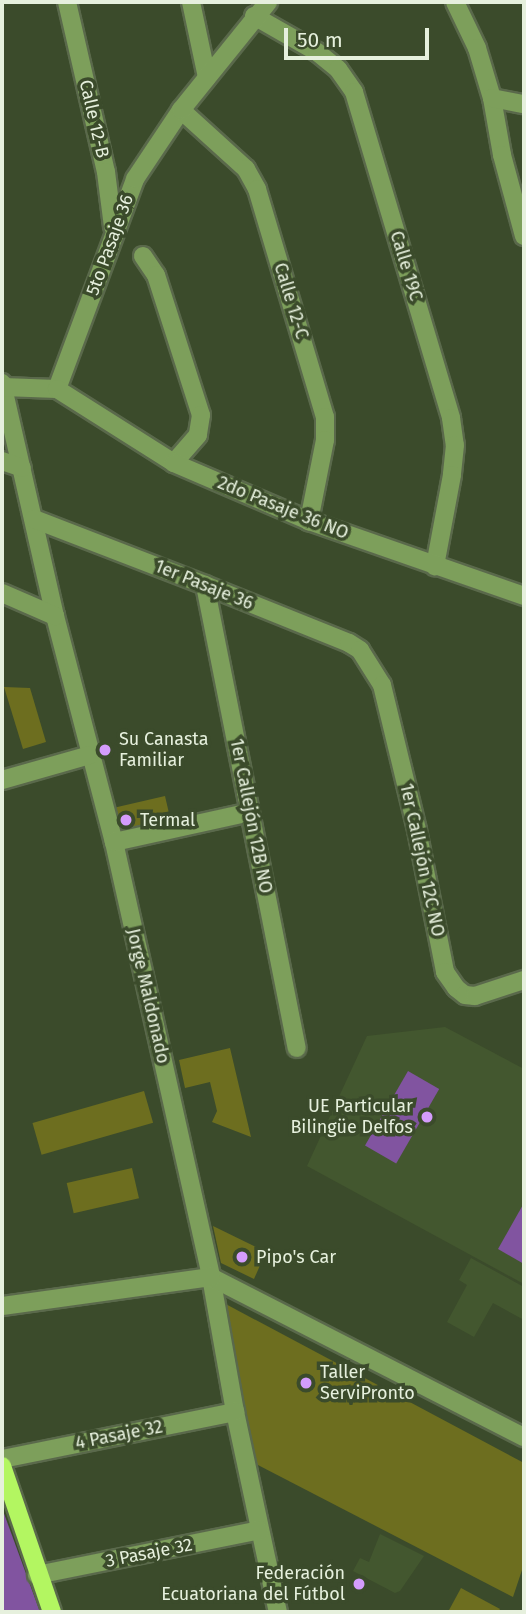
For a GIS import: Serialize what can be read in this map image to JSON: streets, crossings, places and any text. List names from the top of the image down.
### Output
{
  "streets": {
    "street": [
      "Calle 12-B",
      "5to Pasaje 36",
      "Calle 19C",
      "Calle 12-C",
      "2do Pasaje 36 NO",
      "1er Pasaje 36",
      "1er Callejón 12B NO",
      "1er Callejón 12C NO",
      "Jorge Maldonado",
      "4 Pasaje 32",
      "3 Pasaje 32"
    ]
  },
  "crossings": [
    ["Calle 12-B", "5to Pasaje 36"],
    ["5to Pasaje 36", "Calle 19C"],
    ["5to Pasaje 36", "Calle 12-C"],
    ["5to Pasaje 36", "2do Pasaje 36 NO"],
    ["Calle 19C", "2do Pasaje 36 NO"],
    ["Calle 12-C", "2do Pasaje 36 NO"],
    ["1er Pasaje 36", "1er Callejón 12B NO"],
    ["1er Pasaje 36", "1er Callejón 12C NO"],
    ["1er Pasaje 36", "Jorge Maldonado"],
    ["Jorge Maldonado", "4 Pasaje 32"],
    ["Jorge Maldonado", "3 Pasaje 32"]
  ],
  "places": [
    "Su Canasta Familiar",
    "Termal",
    "UE Particular Bilingüe Delfos",
    "Pipo's Car",
    "Taller ServiPronto",
    "Federación Ecuatoriana del Fútbol"
  ],
  "scale_bar": "50 m"
}
